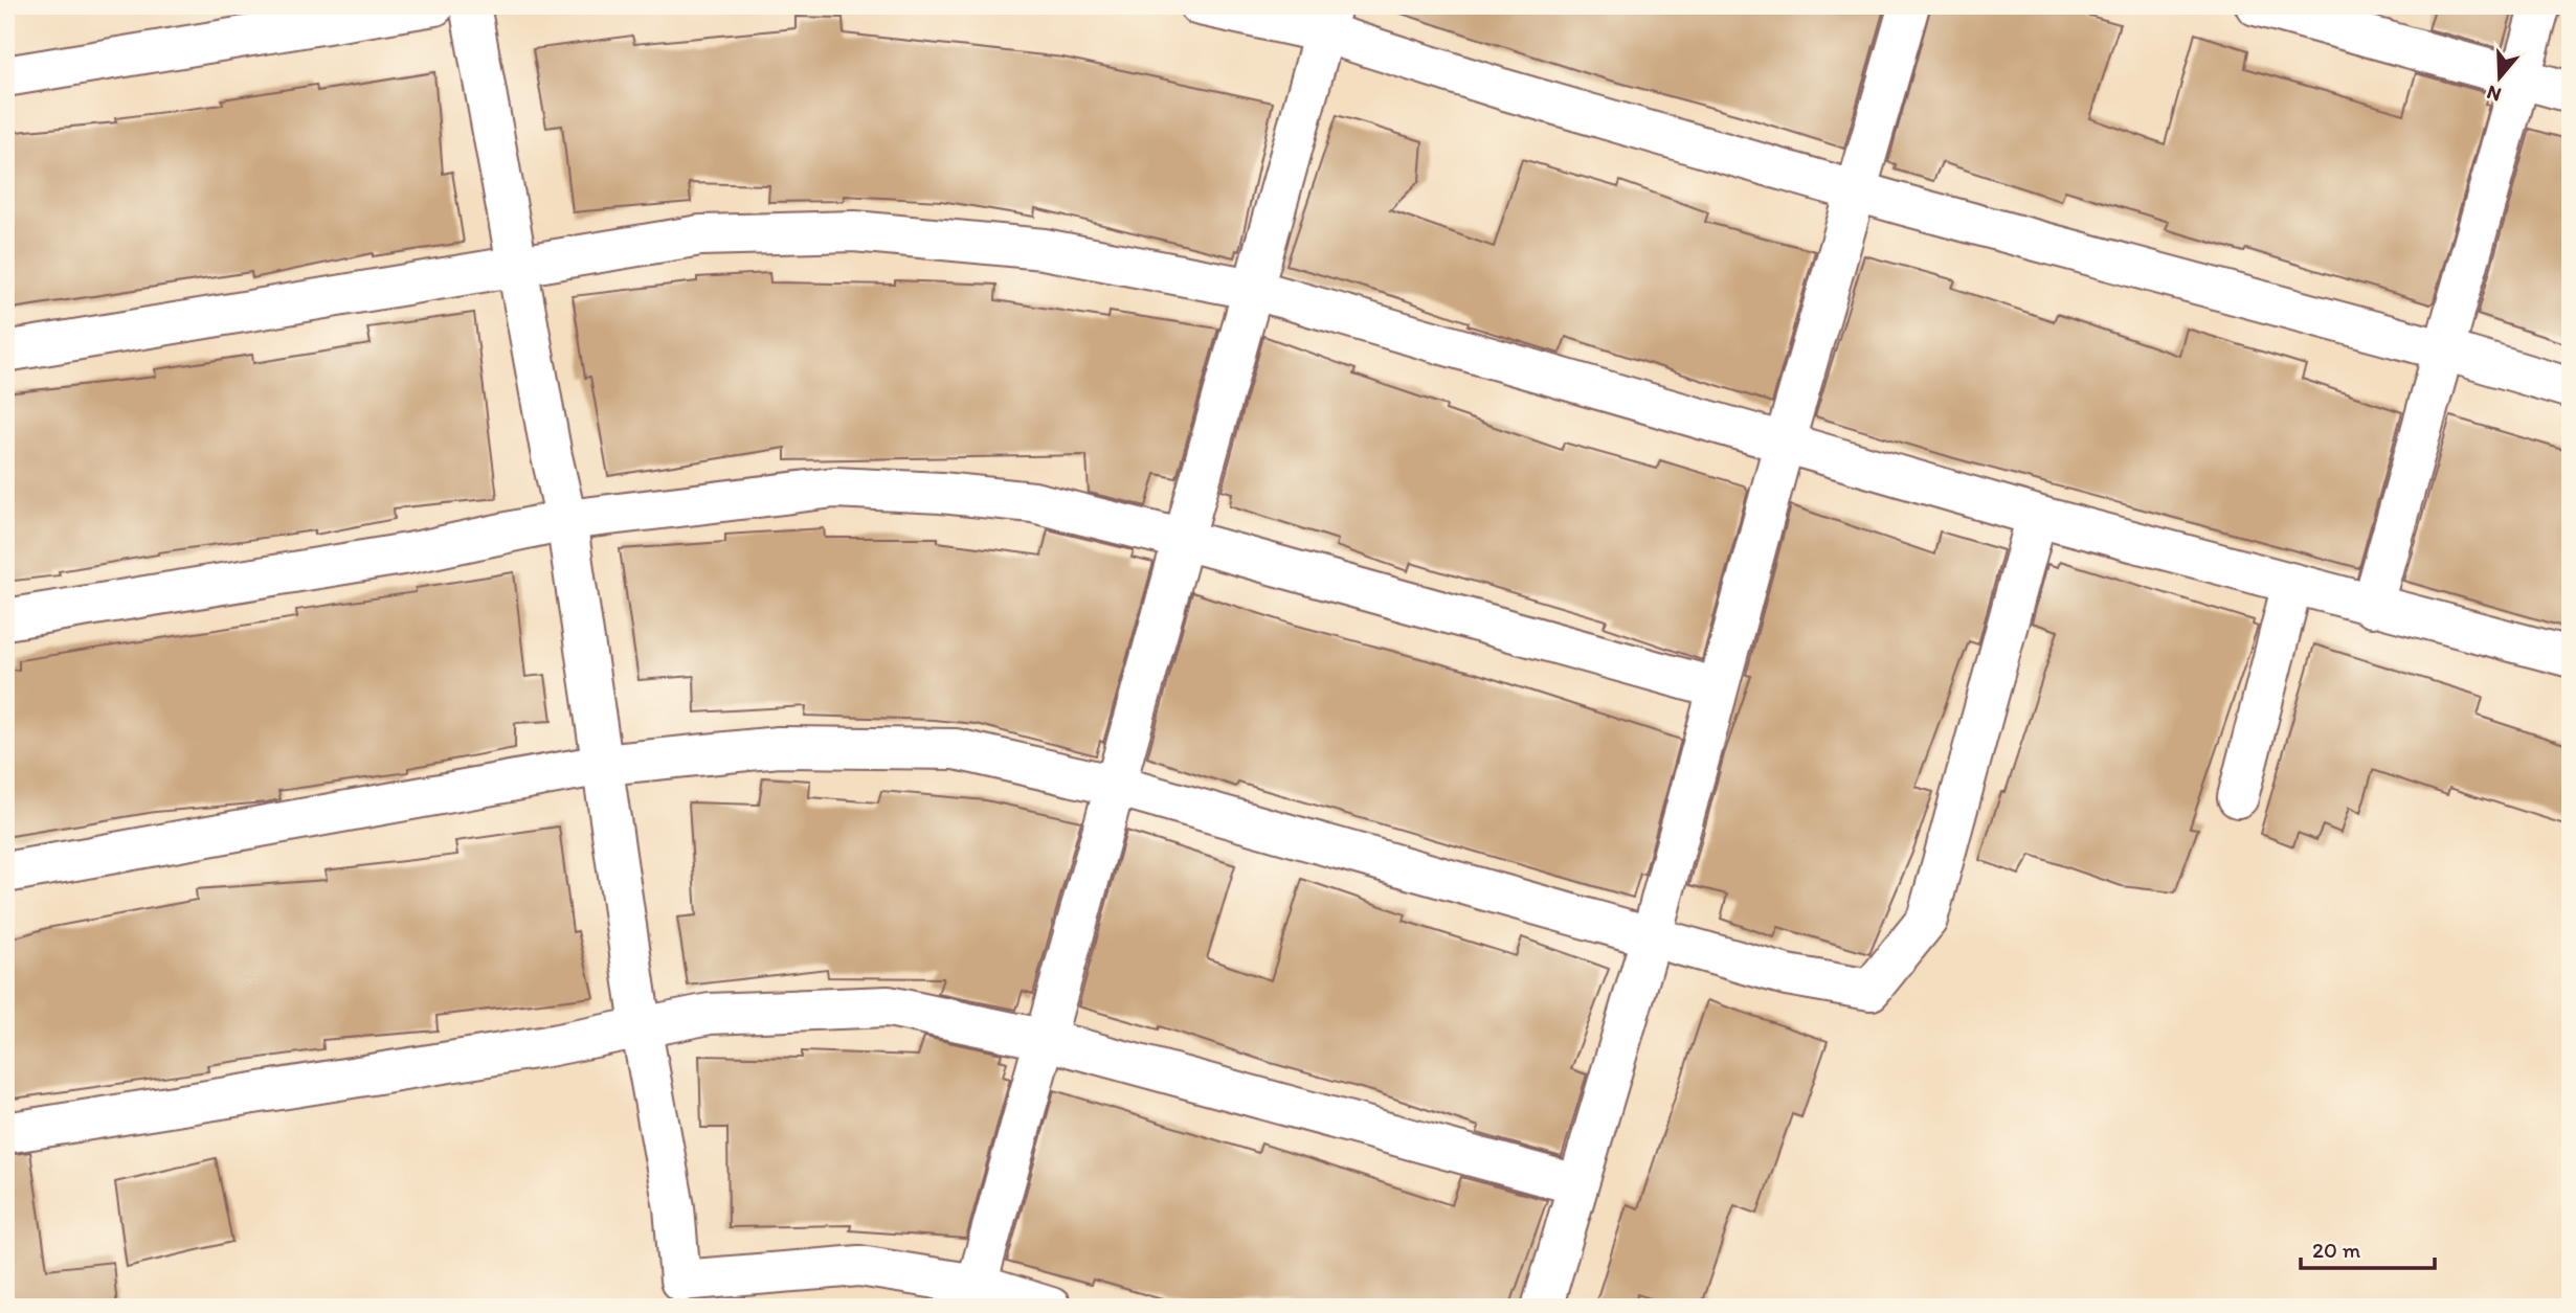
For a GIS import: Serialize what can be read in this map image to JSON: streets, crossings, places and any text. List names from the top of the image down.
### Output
{
  "scale_bar": "20 m",
  "north": "bottom"
}
